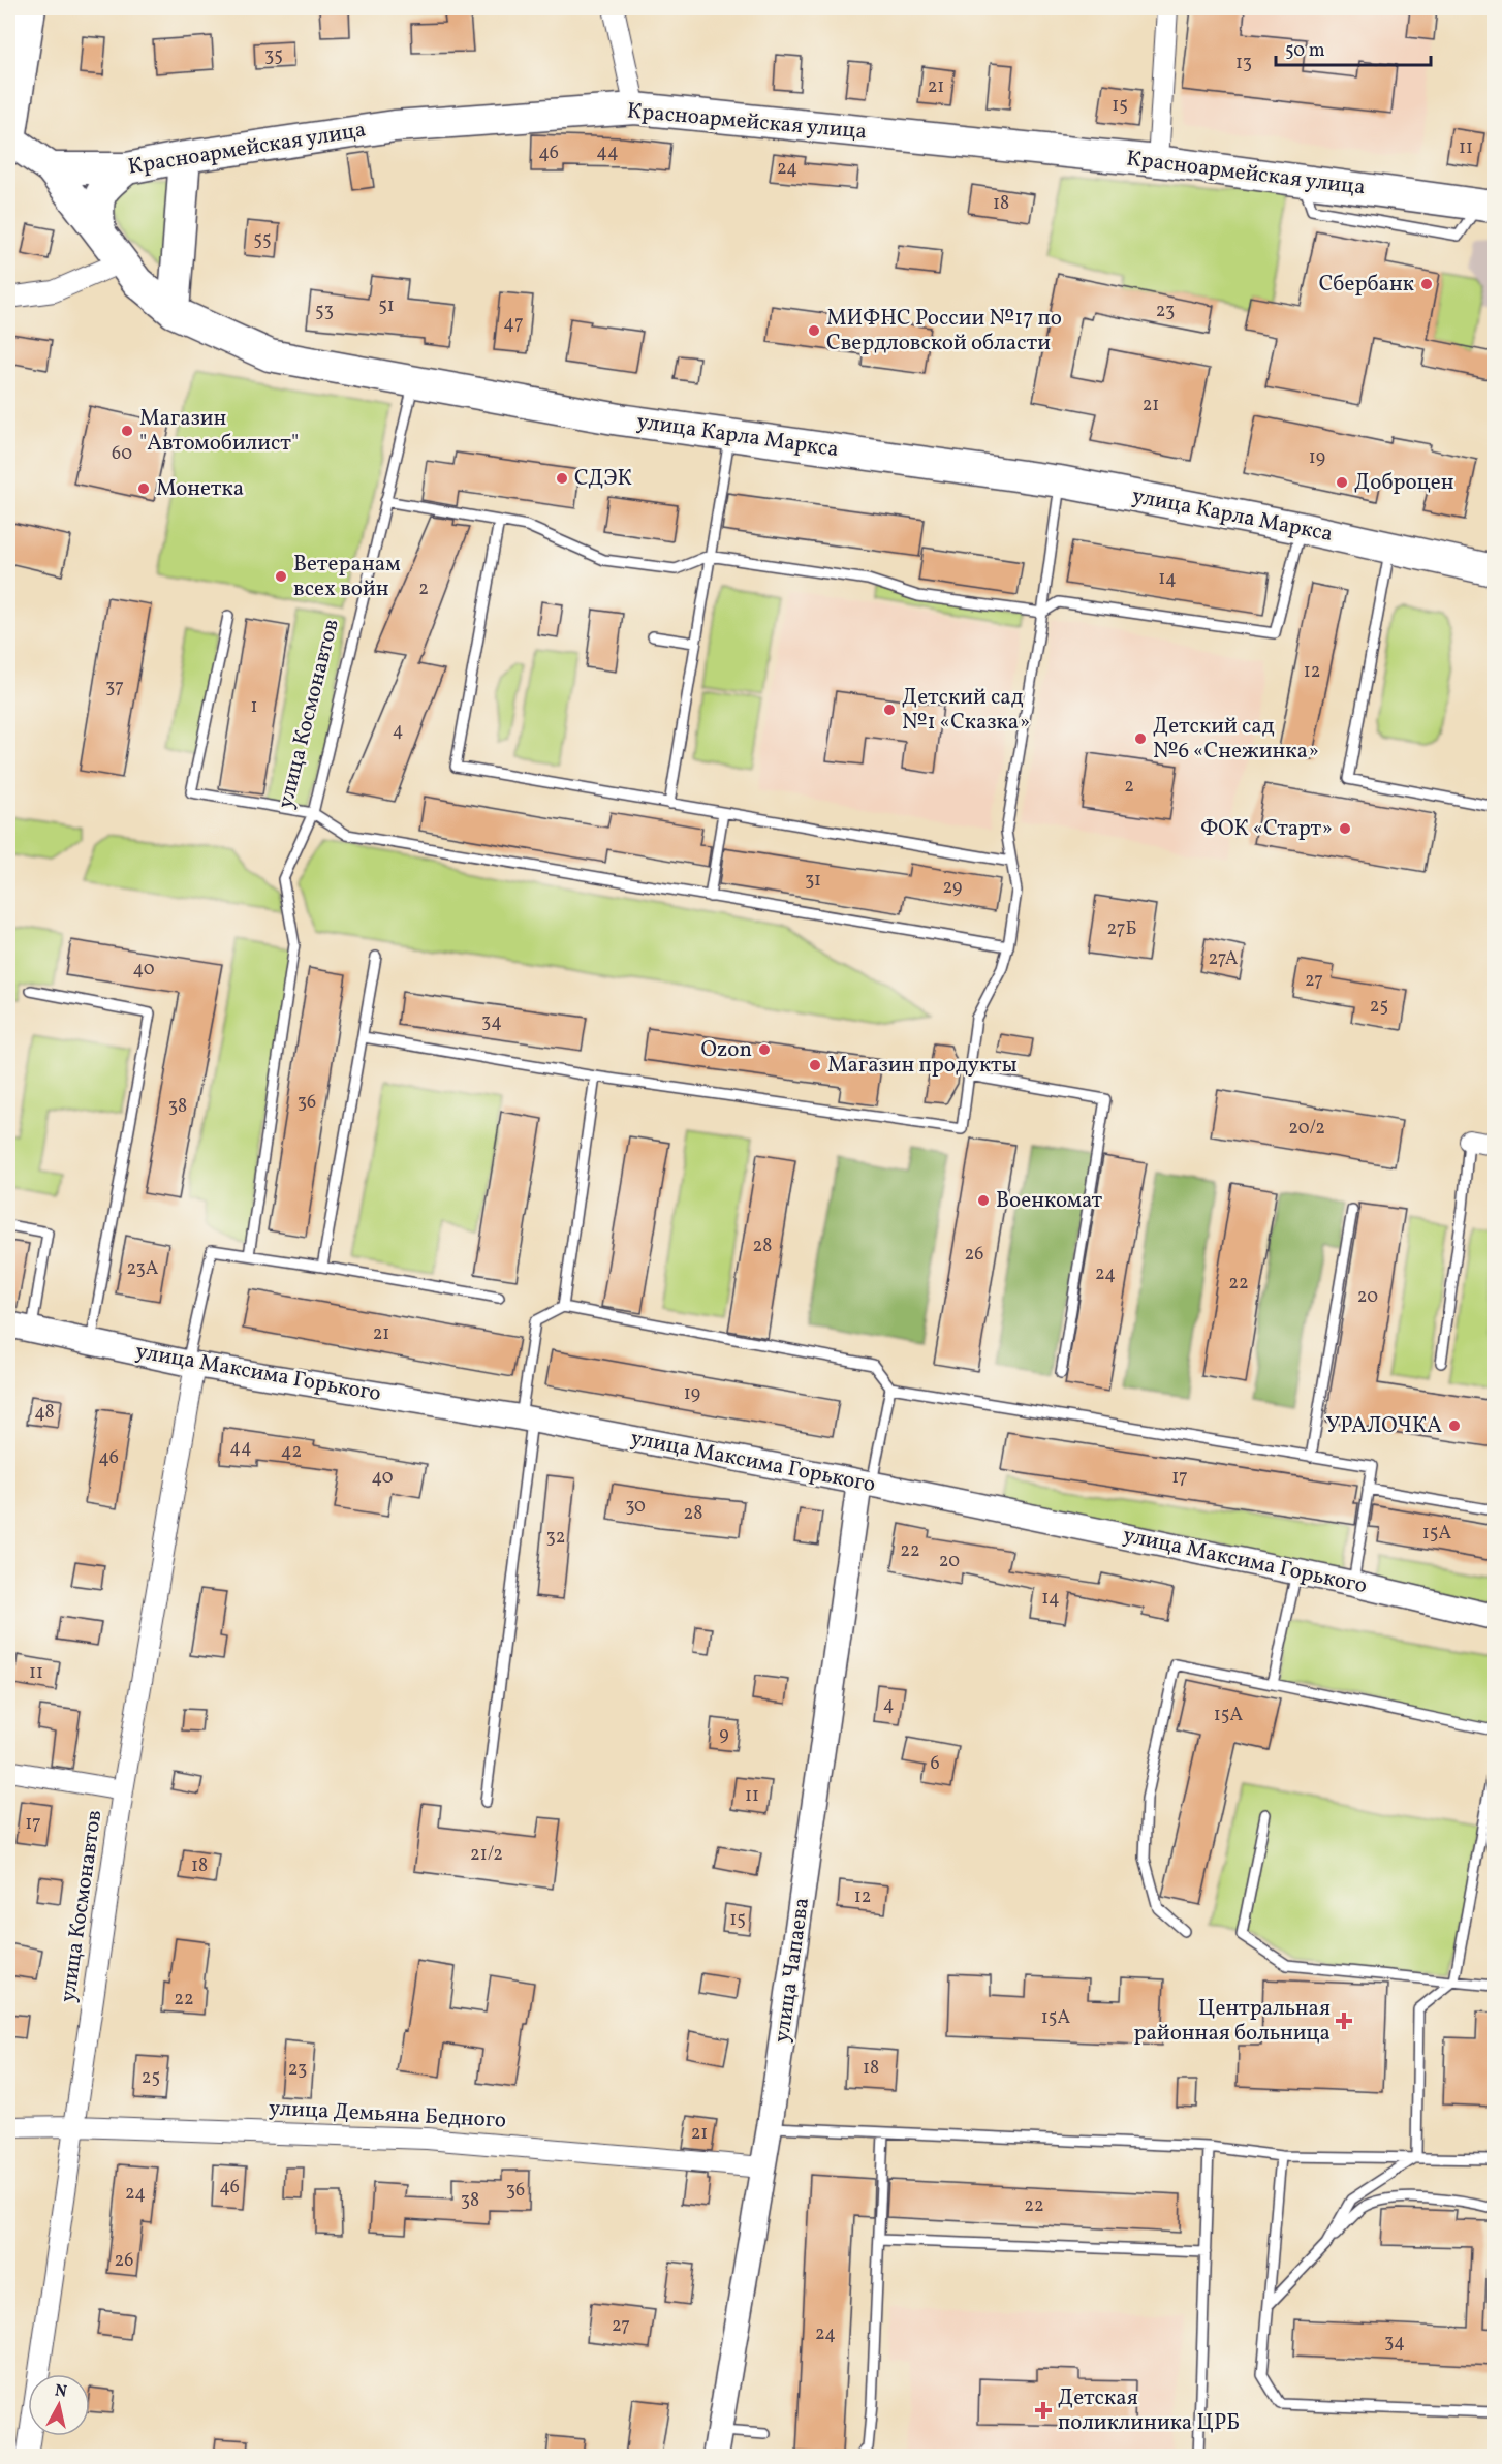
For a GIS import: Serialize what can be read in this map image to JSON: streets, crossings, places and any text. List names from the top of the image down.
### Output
{
  "streets": {
    "main road": ["Красноармейская улица", "улица Карла Маркса"],
    "street": [
      "улица Космонавтов",
      "улица Максима Горького",
      "улица Чапаева",
      "улица Демьяна Бедного"
    ]
  },
  "crossings": [
    ["Красноармейская улица", "улица Карла Маркса"],
    ["улица Карла Маркса", "улица Космонавтов"],
    ["улица Космонавтов", "улица Максима Горького"],
    ["улица Космонавтов", "улица Демьяна Бедного"],
    ["улица Максима Горького", "улица Чапаева"],
    ["улица Чапаева", "улица Демьяна Бедного"]
  ],
  "places": {
    "other": [
      "Сбербанк",
      "МИФНС России №17 по Свердловской области",
      "Магазин \"Автомобилист\"",
      "СДЭК",
      "Доброцен",
      "Монетка",
      "Ветеранам всех войн",
      "Детский сад №1 «Сказка»",
      "Детский сад №6 «Снежинка»",
      "ФОК «Старт»",
      "Ozon",
      "Магазин продукты",
      "Военкомат",
      "УРАЛОЧКА"
    ],
    "health": ["Центральная районная больница", "Детская поликлиника ЦРБ"]
  },
  "house_numbers": [
    "35",
    "13",
    "21",
    "15",
    "11",
    "44",
    "46",
    "24",
    "18",
    "55",
    "51",
    "53",
    "23",
    "47",
    "21",
    "60",
    "19",
    "14",
    "2",
    "12",
    "37",
    "1",
    "4",
    "2",
    "31",
    "29",
    "27Б",
    "27А",
    "40",
    "27",
    "25",
    "34",
    "36",
    "38",
    "20/2",
    "28",
    "26",
    "23А",
    "24",
    "22",
    "20",
    "21",
    "19",
    "48",
    "44",
    "42",
    "46",
    "40",
    "17",
    "30",
    "28",
    "15А",
    "32",
    "22",
    "20",
    "14",
    "11",
    "4",
    "15А",
    "9",
    "6",
    "11",
    "17",
    "21/2",
    "18",
    "12",
    "15",
    "22",
    "15А",
    "18",
    "23",
    "25",
    "21",
    "46",
    "36",
    "24",
    "38",
    "22",
    "26",
    "27",
    "24",
    "34"
  ],
  "scale_bar": "50 m",
  "north": "top"
}
